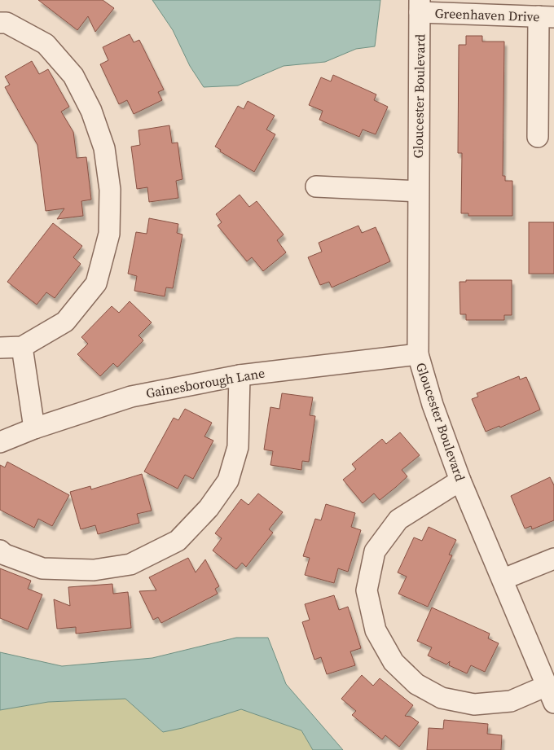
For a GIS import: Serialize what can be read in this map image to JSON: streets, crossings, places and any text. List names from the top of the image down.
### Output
{
  "streets": {
    "street": ["Greenhaven Drive", "Gloucester Boulevard", "Gainesborough Lane"]
  },
  "crossings": [
    ["Greenhaven Drive", "Gloucester Boulevard"],
    ["Gloucester Boulevard", "Gainesborough Lane"]
  ]
}
